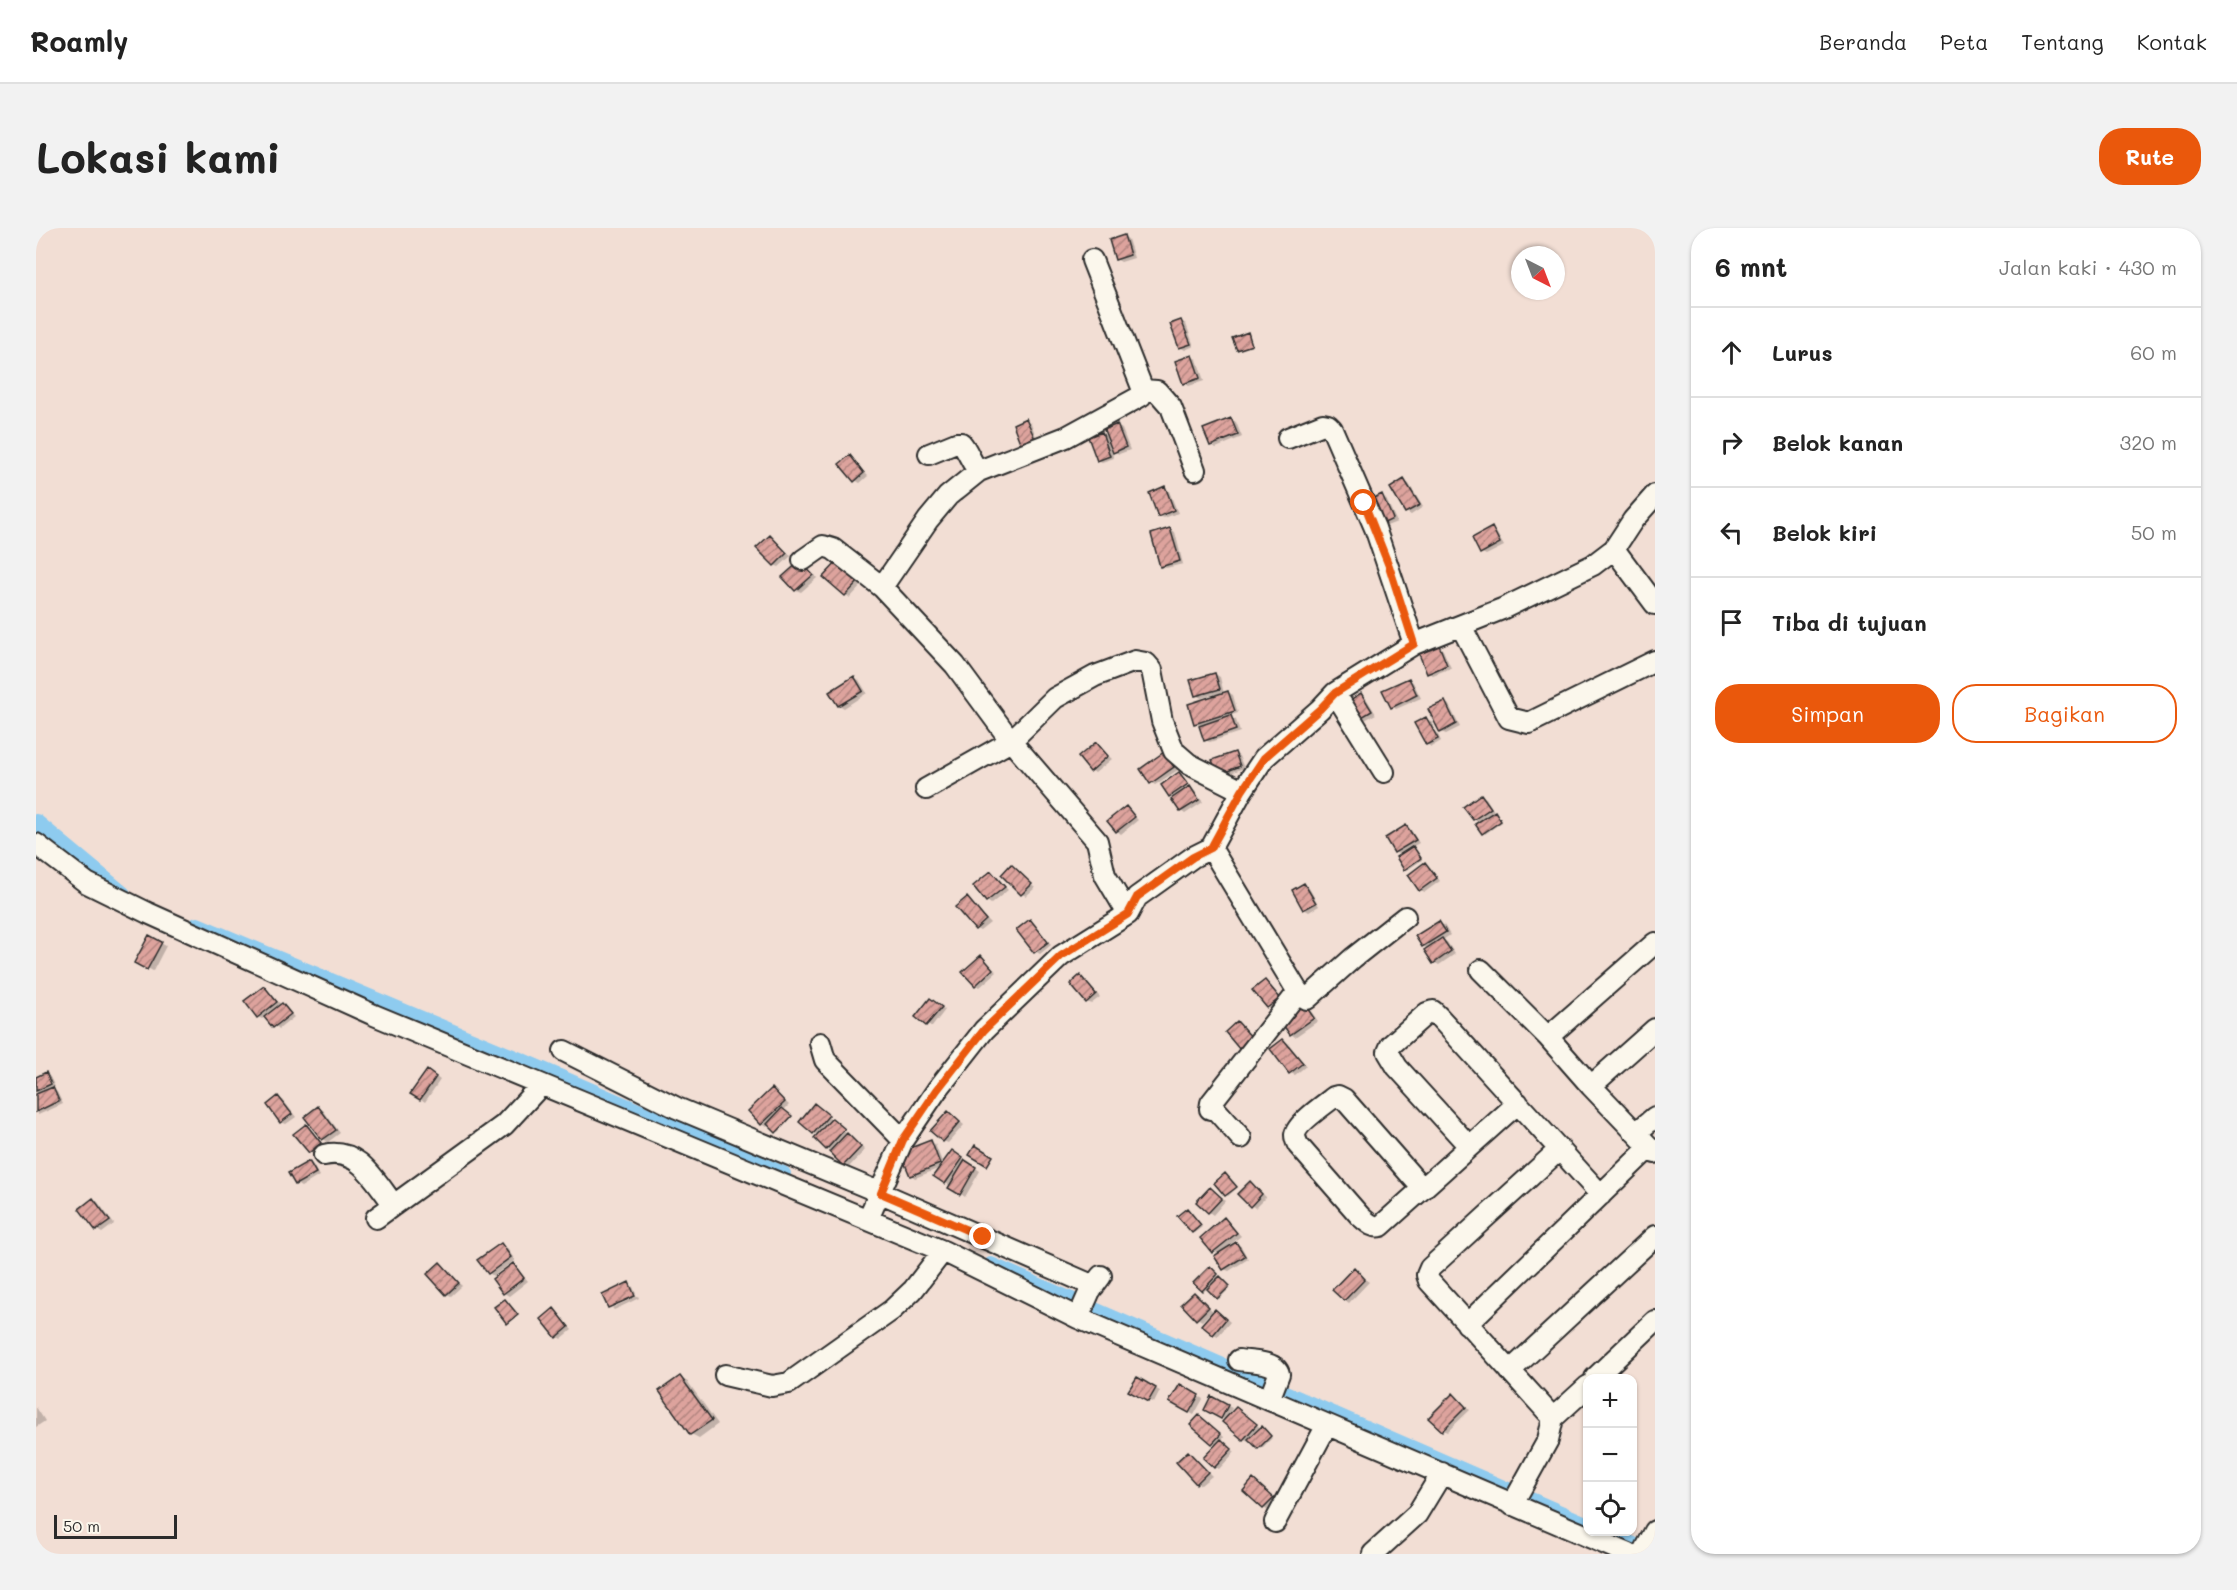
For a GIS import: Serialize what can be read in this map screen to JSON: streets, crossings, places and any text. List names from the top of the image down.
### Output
{
  "scale_bar": "50 m",
  "north": "bottom right",
  "page": {
    "header": "Roamly",
    "nav": [
      "Beranda",
      "Peta",
      "Tentang",
      "Kontak"
    ],
    "buttons": [
      "Rute",
      ["Simpan", "Bagikan"]
    ],
    "title": "Lokasi kami",
    "heading": ["6 mnt", "Jalan kaki · 430 m"],
    "list": [
      ["Lurus", "60 m"],
      ["Belok kanan", "320 m"],
      ["Belok kiri", "50 m"],
      "Tiba di tujuan"
    ],
    "map_buttons": ["+", "−"],
    "scale": "50 m"
  }
}
